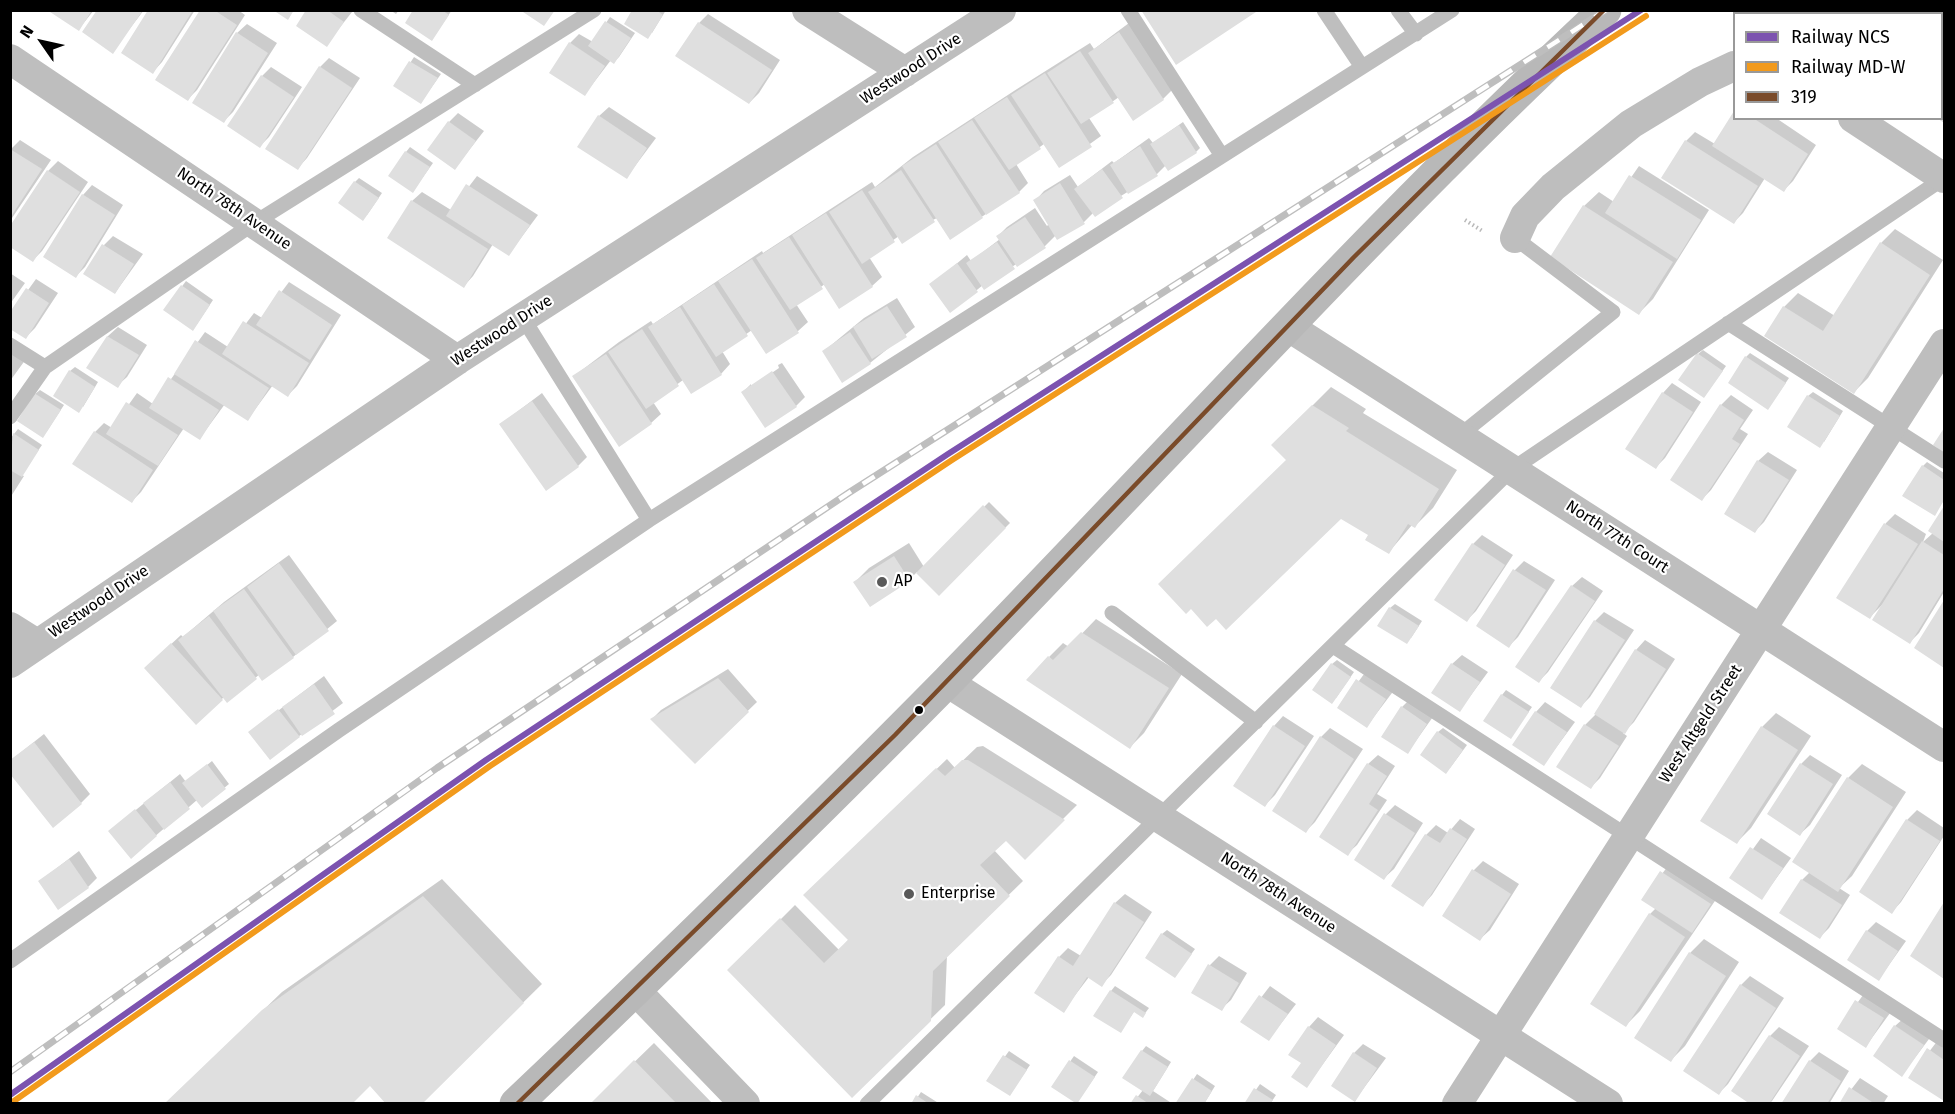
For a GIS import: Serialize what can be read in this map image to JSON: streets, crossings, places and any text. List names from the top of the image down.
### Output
{
  "streets": {
    "street": [
      "Westwood Drive",
      "North 78th Avenue",
      "North 77th Court",
      "West Altgeld Street"
    ]
  },
  "crossings": [
    ["Westwood Drive", "North 78th Avenue"],
    ["North 78th Avenue", "West Altgeld Street"],
    ["North 77th Court", "West Altgeld Street"]
  ],
  "places": ["AP", "Enterprise"],
  "lines": ["rail line NCS", "transit line 319", "rail line MD-W"],
  "legend": ["Railway NCS", "Railway MD-W", "319"],
  "north": "top left"
}
